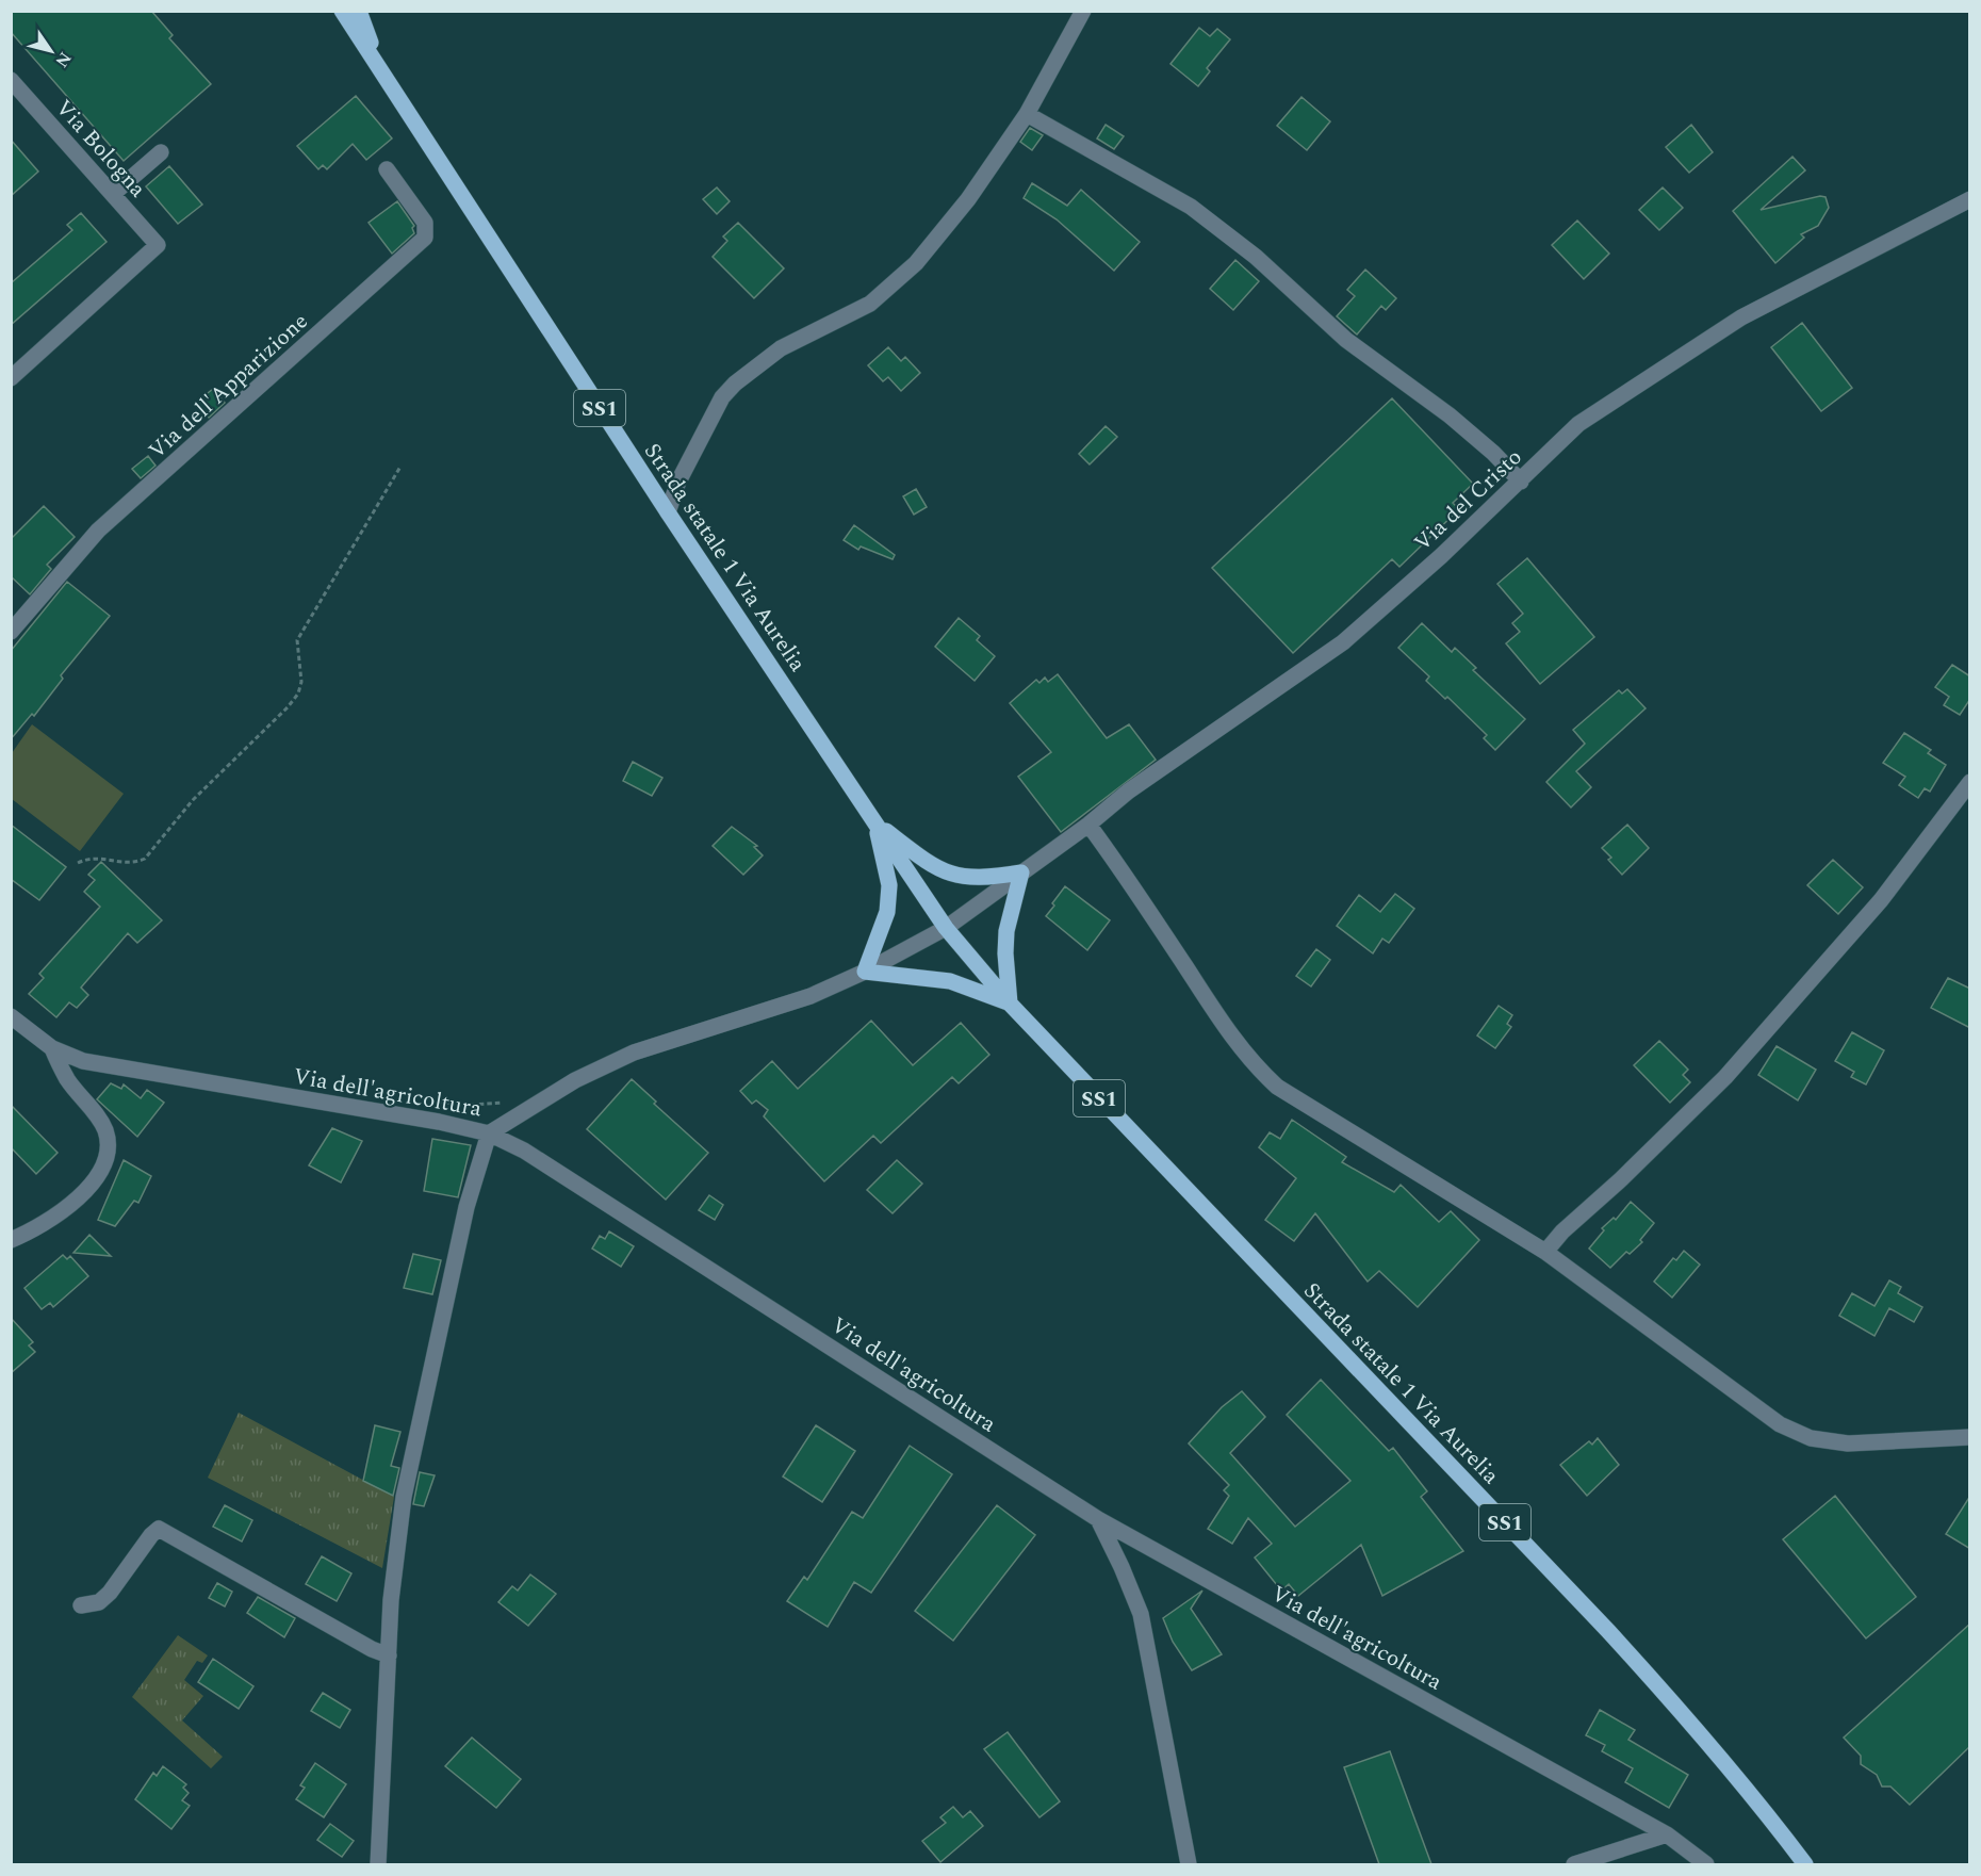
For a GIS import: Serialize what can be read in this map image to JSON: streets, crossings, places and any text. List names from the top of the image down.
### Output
{
  "streets": {
    "main road": ["SS1", "Strada statale 1 Via Aurelia"],
    "street": [
      "Via Bologna",
      "Via dell'Apparizione",
      "Via del Cristo",
      "Via dell'agricoltura"
    ]
  },
  "crossings": [
    ["SS1", "Via del Cristo"],
    ["SS1", "Strada statale 1 Via Aurelia"],
    ["Via del Cristo", "Via dell'agricoltura"]
  ],
  "north": "bottom right"
}
